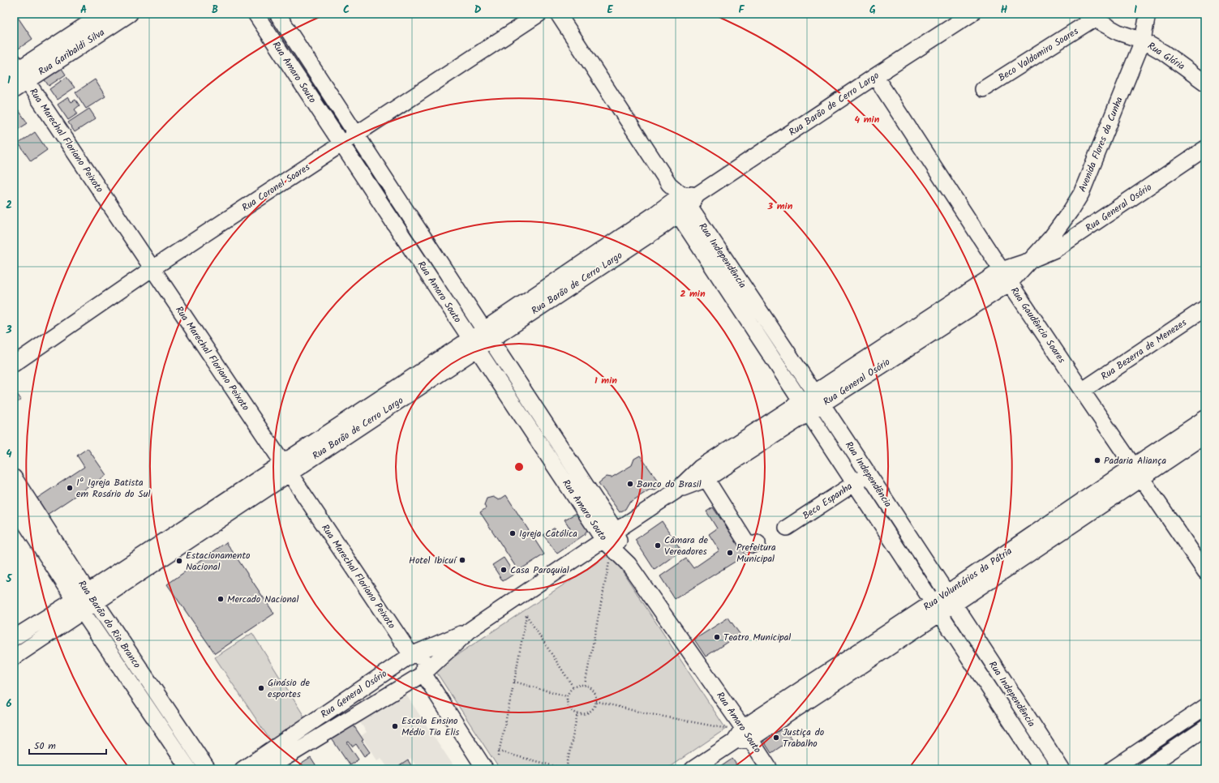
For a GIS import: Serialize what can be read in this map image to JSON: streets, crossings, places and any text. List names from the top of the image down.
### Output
{
  "streets": {
    "street": [
      "Rua Garibaldi Silva",
      "Beco Valdomiro Soares",
      "Rua Glória",
      "Rua Amaro Souto",
      "Rua Barão de Cerro Largo",
      "Rua Marechal Floriano Peixoto",
      "Avenida Flores da Cunha",
      "Rua Coronel Soares",
      "Rua General Osório",
      "Rua Independência",
      "Rua Gaudêncio Soares",
      "Rua Bezerra de Menezes",
      "Beco Espanha",
      "Rua Voluntários da Pátria",
      "Rua Barão do Rio Branco"
    ]
  },
  "crossings": [
    ["Rua Garibaldi Silva", "Rua Marechal Floriano Peixoto"],
    ["Beco Valdomiro Soares", "Rua Glória"],
    ["Rua Glória", "Avenida Flores da Cunha"],
    ["Rua Amaro Souto", "Rua Barão de Cerro Largo"],
    ["Rua Amaro Souto", "Rua Coronel Soares"],
    ["Rua Amaro Souto", "Rua General Osório"],
    ["Rua Amaro Souto", "Rua Voluntários da Pátria"],
    ["Rua Barão de Cerro Largo", "Rua Marechal Floriano Peixoto"],
    ["Rua Barão de Cerro Largo", "Rua Independência"],
    ["Rua Barão de Cerro Largo", "Rua Gaudêncio Soares"],
    ["Rua Barão de Cerro Largo", "Rua Barão do Rio Branco"],
    ["Rua Marechal Floriano Peixoto", "Rua Coronel Soares"],
    ["Rua Marechal Floriano Peixoto", "Rua General Osório"],
    ["Avenida Flores da Cunha", "Rua General Osório"],
    ["Rua General Osório", "Rua Independência"],
    ["Rua General Osório", "Rua Gaudêncio Soares"],
    ["Rua Independência", "Beco Espanha"],
    ["Rua Independência", "Rua Voluntários da Pátria"],
    ["Rua Gaudêncio Soares", "Rua Bezerra de Menezes"],
    ["Rua Gaudêncio Soares", "Rua Voluntários da Pátria"]
  ],
  "places": [
    "Padaria Aliança",
    "Banco do Brasil",
    "1ª Igreja Batista em Rosário do Sul",
    "Igreja Católica",
    "Câmara de Vereadores",
    "Prefeitura Municipal",
    "Hotel Ibicuí",
    "Estacionamento Nacional",
    "Casa Paroquial",
    "Mercado Nacional",
    "Teatro Municipal",
    "Ginásio de esportes",
    "Escola Ensino Médio Tia Elis",
    "Justiça do Trabalho"
  ],
  "scale_bar": "50 m",
  "grid": {
    "columns": [
      "A",
      "B",
      "C",
      "D",
      "E",
      "F",
      "G",
      "H",
      "I"
    ],
    "rows": [
      "1",
      "2",
      "3",
      "4",
      "5",
      "6"
    ]
  },
  "rings": [
    "4 min",
    "3 min",
    "2 min",
    "1 min"
  ]
}
